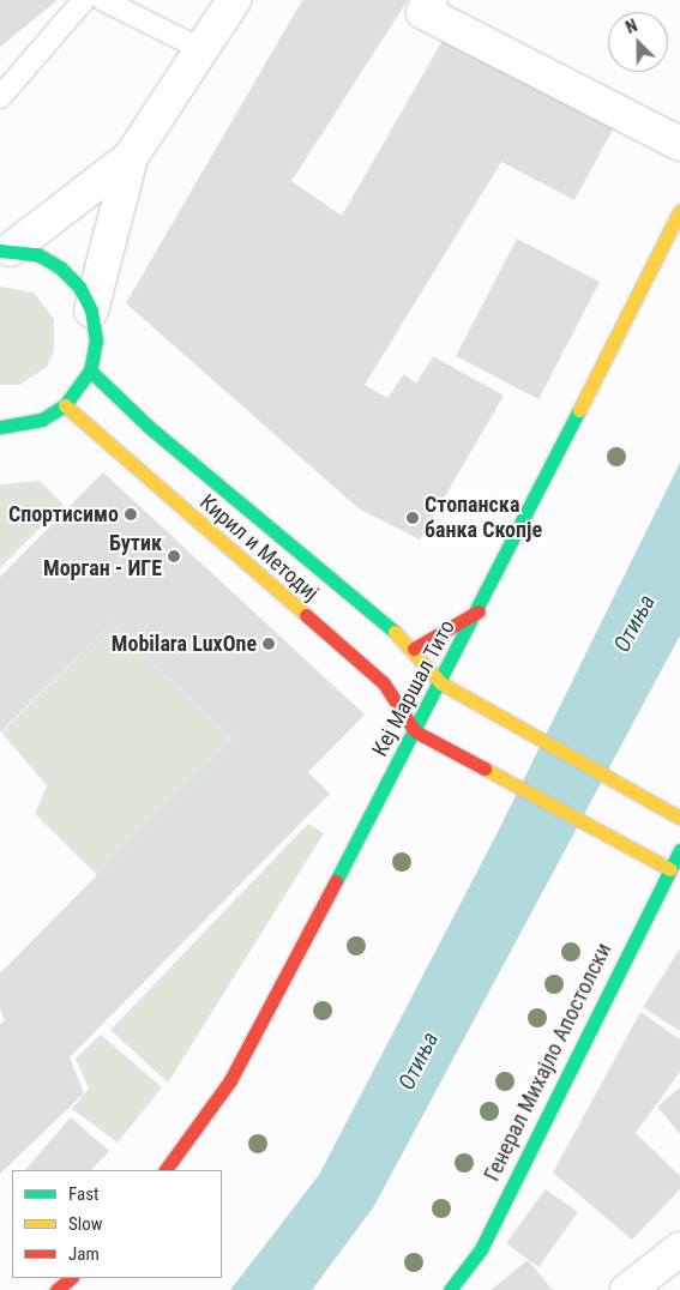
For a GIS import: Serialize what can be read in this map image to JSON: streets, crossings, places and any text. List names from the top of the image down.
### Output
{
  "streets": {
    "street": ["Кирил и Методиј", "Кеј Маршал Тито", "Генерал Михајло Апостолски"]
  },
  "crossings": [
    ["Кирил и Методиј", "Кеј Маршал Тито"]
  ],
  "water": ["Отиња"],
  "places": [
    "Спортисимо",
    "Стопанска банка Скопје",
    "Бутик Морган - ИГЕ",
    "Mobilara LuxOne"
  ],
  "legend": ["Fast", "Slow", "Jam"],
  "north": "top left"
}
